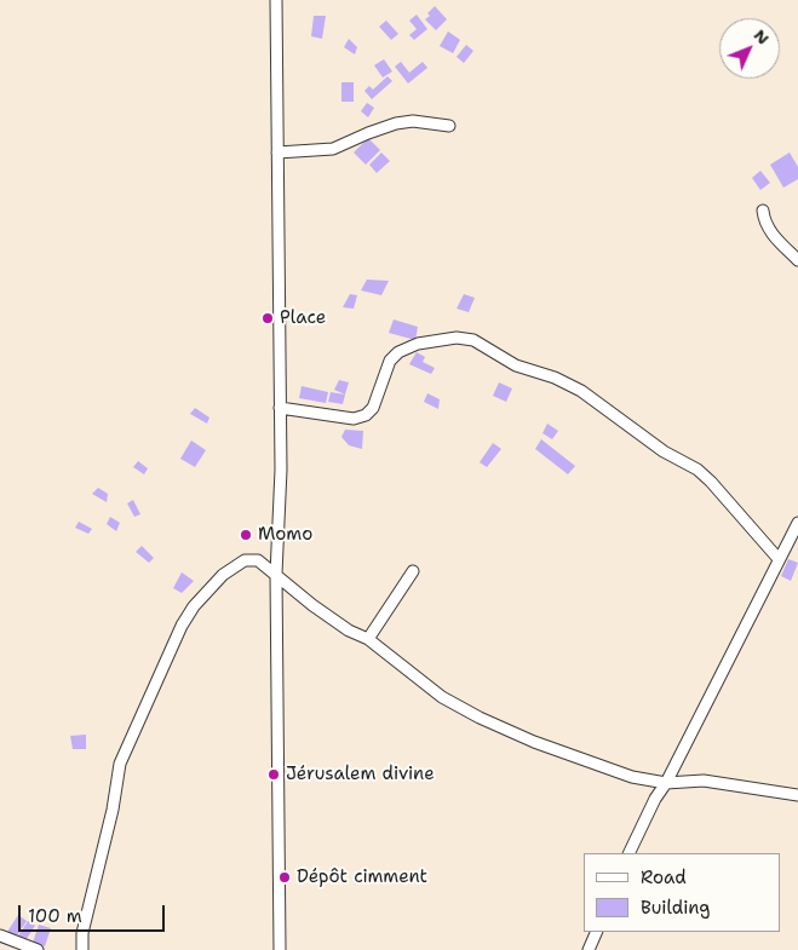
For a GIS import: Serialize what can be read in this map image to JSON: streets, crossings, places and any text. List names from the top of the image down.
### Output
{
  "places": [
    "Place",
    "Momo",
    "Jérusalem divine",
    "Dépôt cimment"
  ],
  "legend": ["Road", "Building"],
  "scale_bar": "100 m",
  "north": "top right"
}
